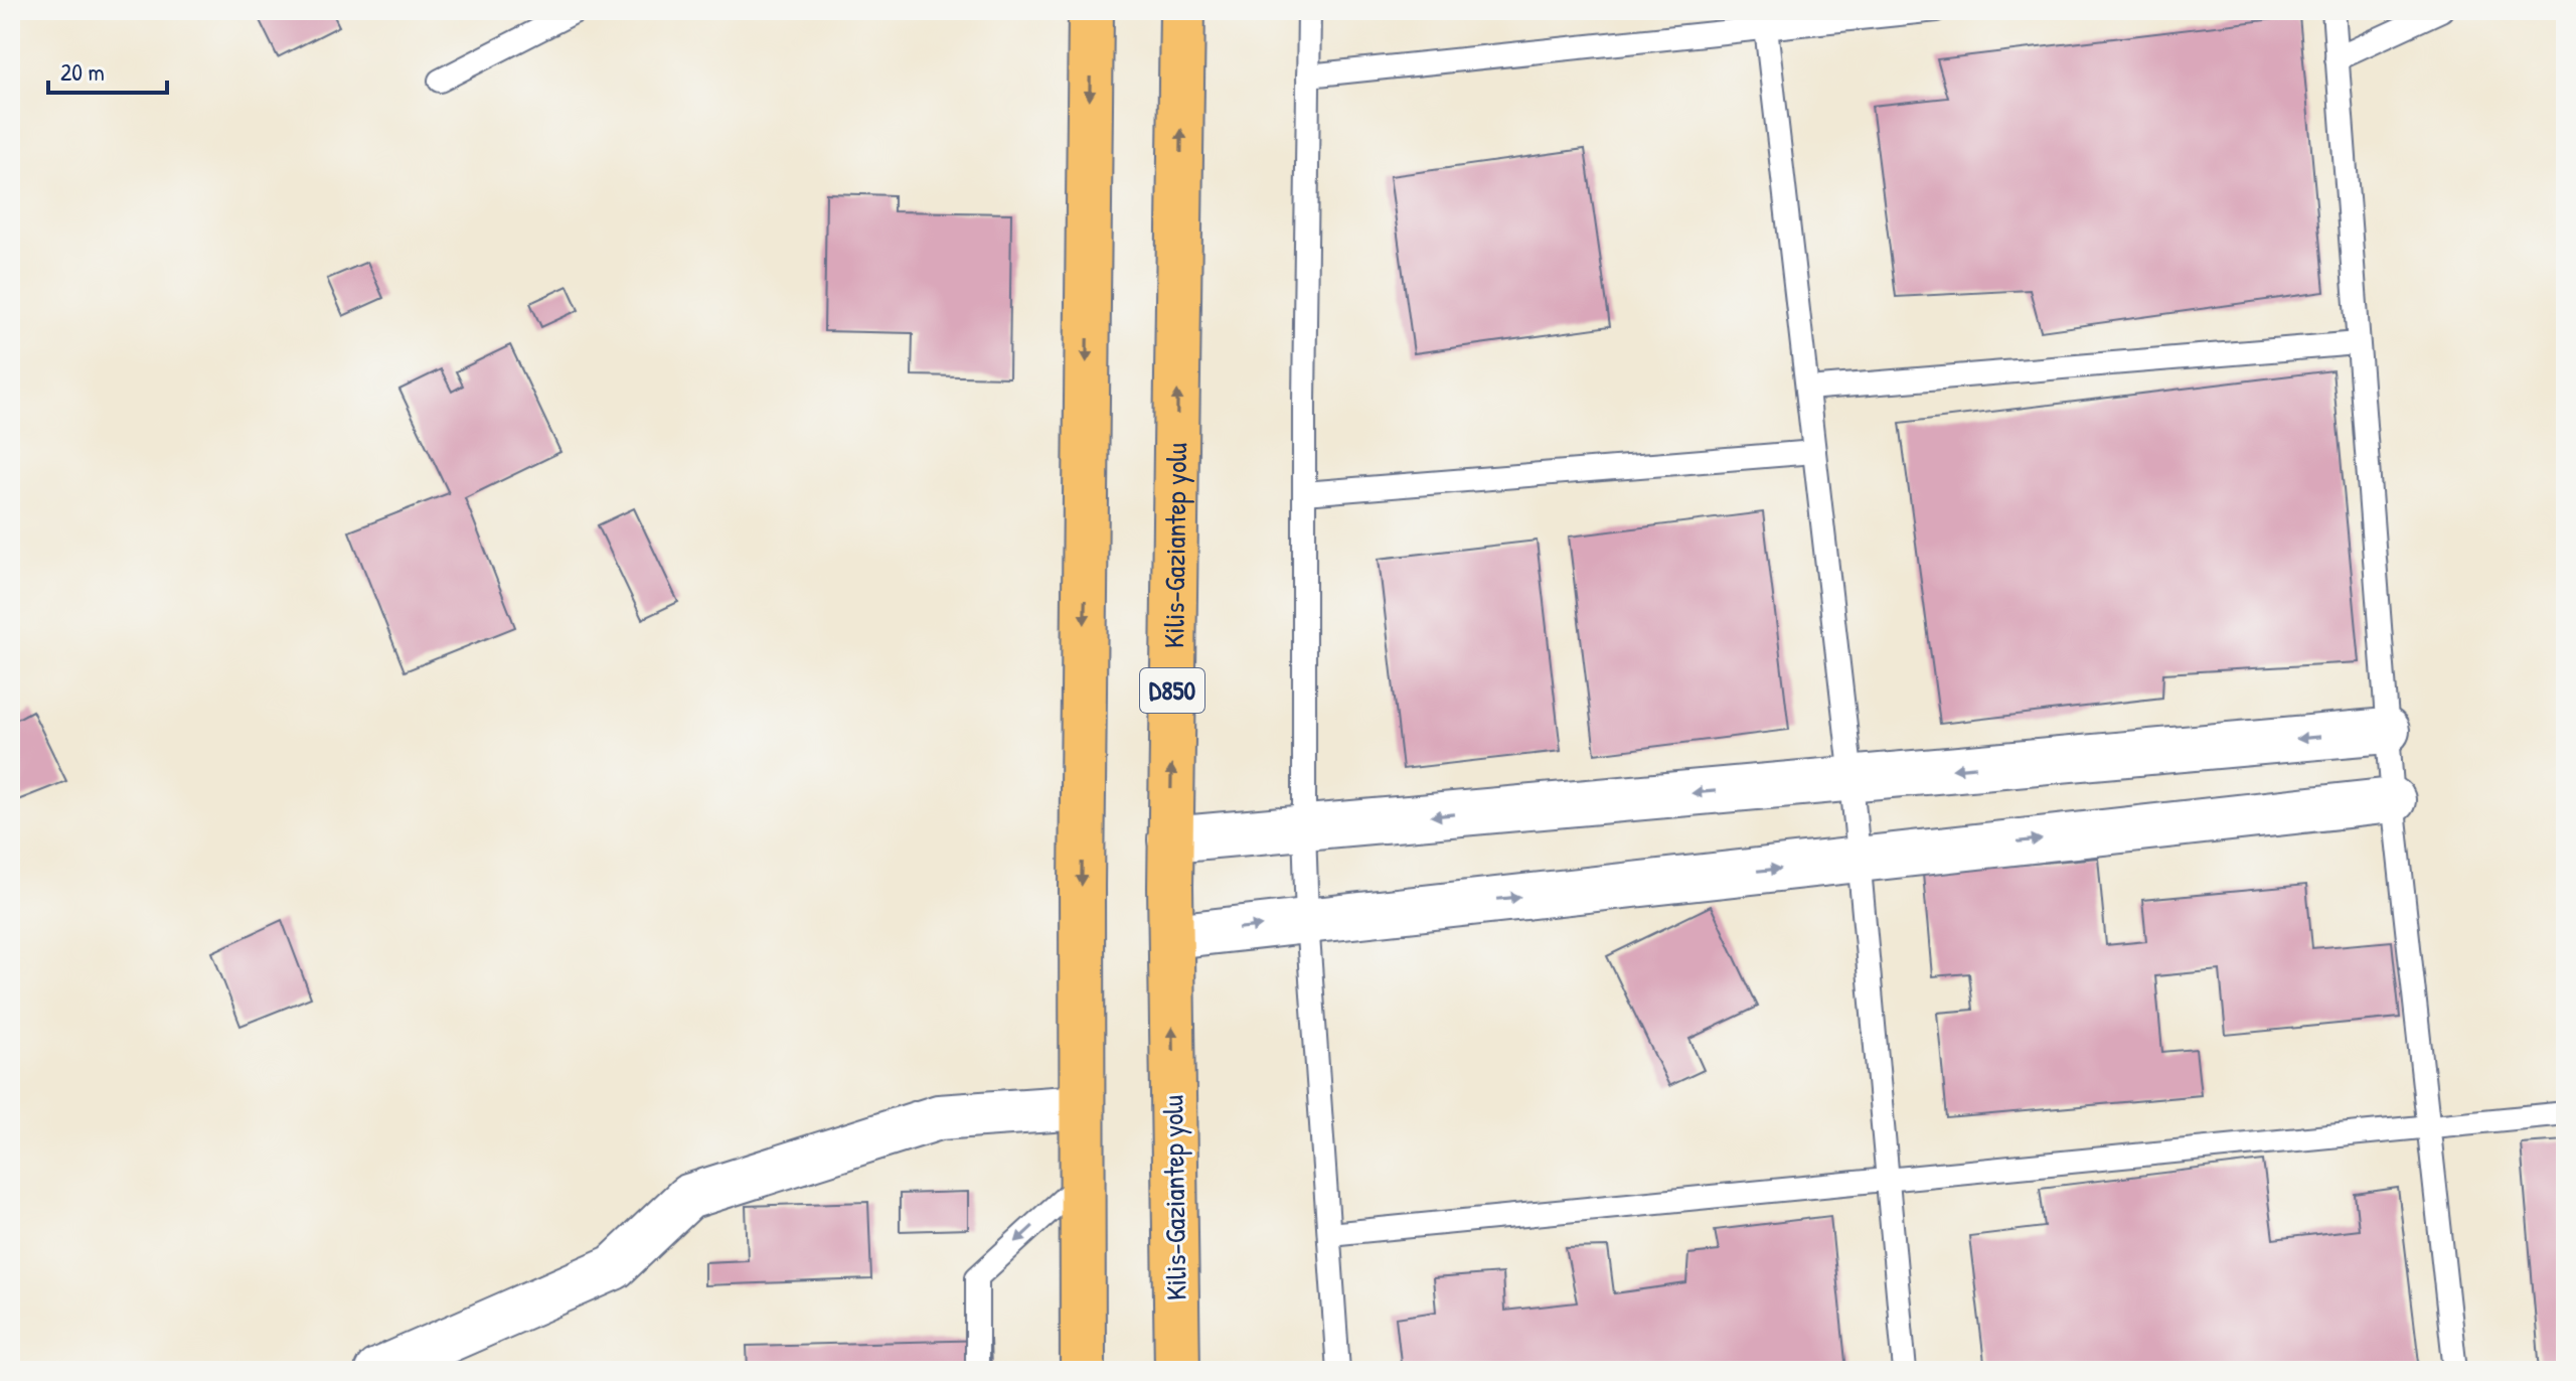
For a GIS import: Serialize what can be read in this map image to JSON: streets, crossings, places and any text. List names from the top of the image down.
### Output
{
  "streets": {
    "highway": ["Kilis-Gaziantep yolu", "D850"]
  },
  "scale_bar": "20 m"
}
